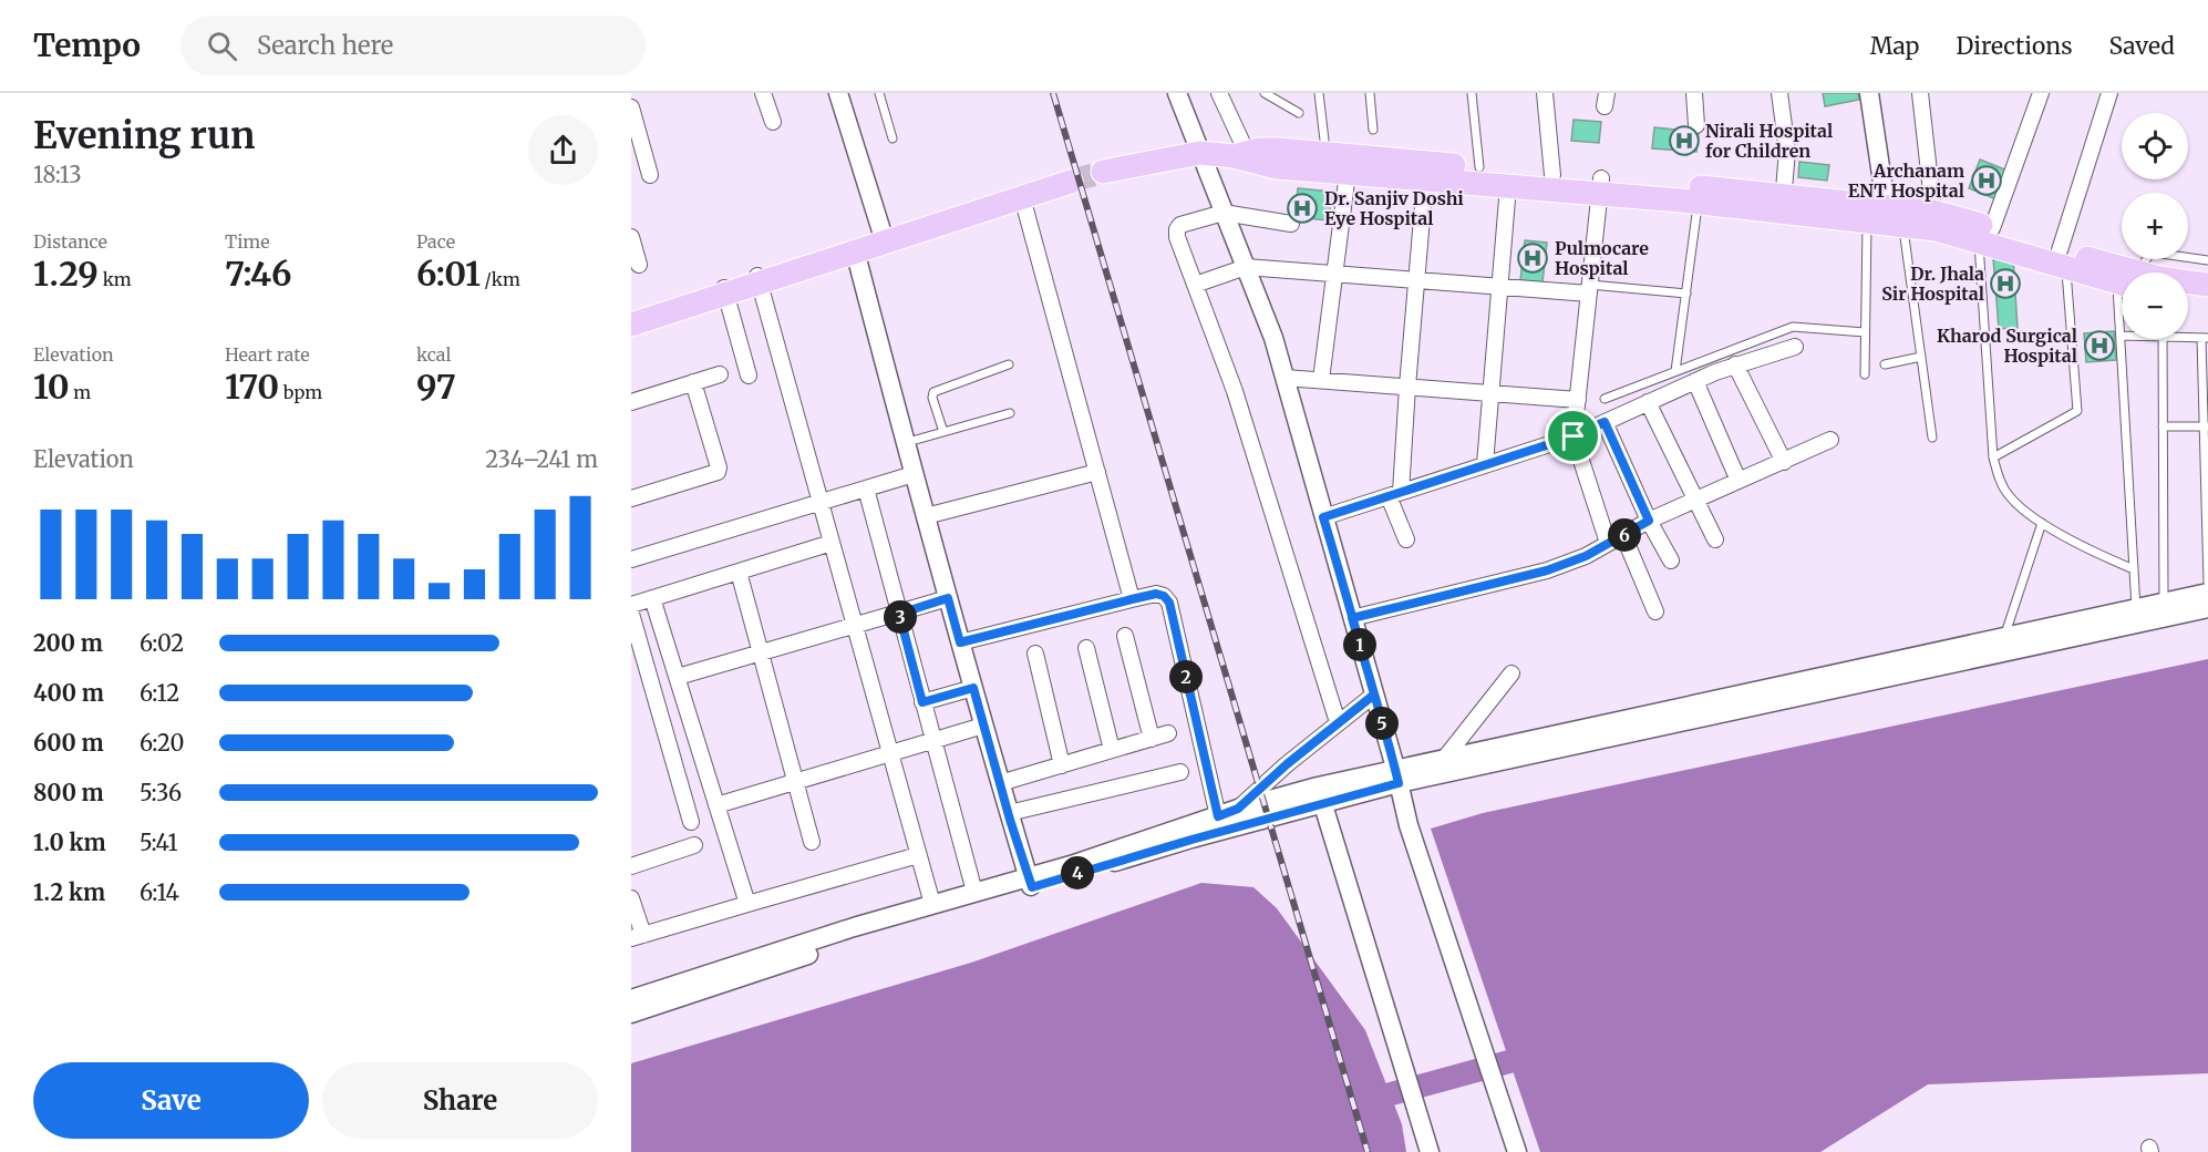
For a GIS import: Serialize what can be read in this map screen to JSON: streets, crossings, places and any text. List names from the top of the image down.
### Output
{
  "places": {
    "hospital": [
      "Nirali Hospital for Children",
      "Archanam ENT Hospital",
      "Dr. Sanjiv Doshi Eye Hospital",
      "Pulmocare Hospital",
      "Dr. Jhala Sir Hospital",
      "Kharod Surgical Hospital"
    ]
  },
  "page": {
    "header": "Tempo",
    "search": "Search here",
    "nav": ["Map", "Directions", "Saved"],
    "heading": ["Evening run", "18:13"],
    "map_buttons": ["+", "−"],
    "stats": [
      ["Distance", "1.29 km"],
      ["Time", "7:46"],
      ["Pace", "6:01 /km"],
      ["Elevation", "10 m"],
      ["Heart rate", "170 bpm"],
      ["kcal", "97"]
    ],
    "chart": ["Elevation", "234–241 m"],
    "pins": [
      "6",
      "3",
      "1",
      "2",
      "5",
      "4"
    ],
    "list": [
      {
        "name": "200 m",
        "note": "6:02"
      },
      {
        "name": "400 m",
        "note": "6:12"
      },
      {
        "name": "600 m",
        "note": "6:20"
      },
      {
        "name": "800 m",
        "note": "5:36"
      },
      {
        "name": "1.0 km",
        "note": "5:41"
      },
      {
        "name": "1.2 km",
        "note": "6:14"
      }
    ],
    "buttons": ["Save", "Share"]
  }
}
